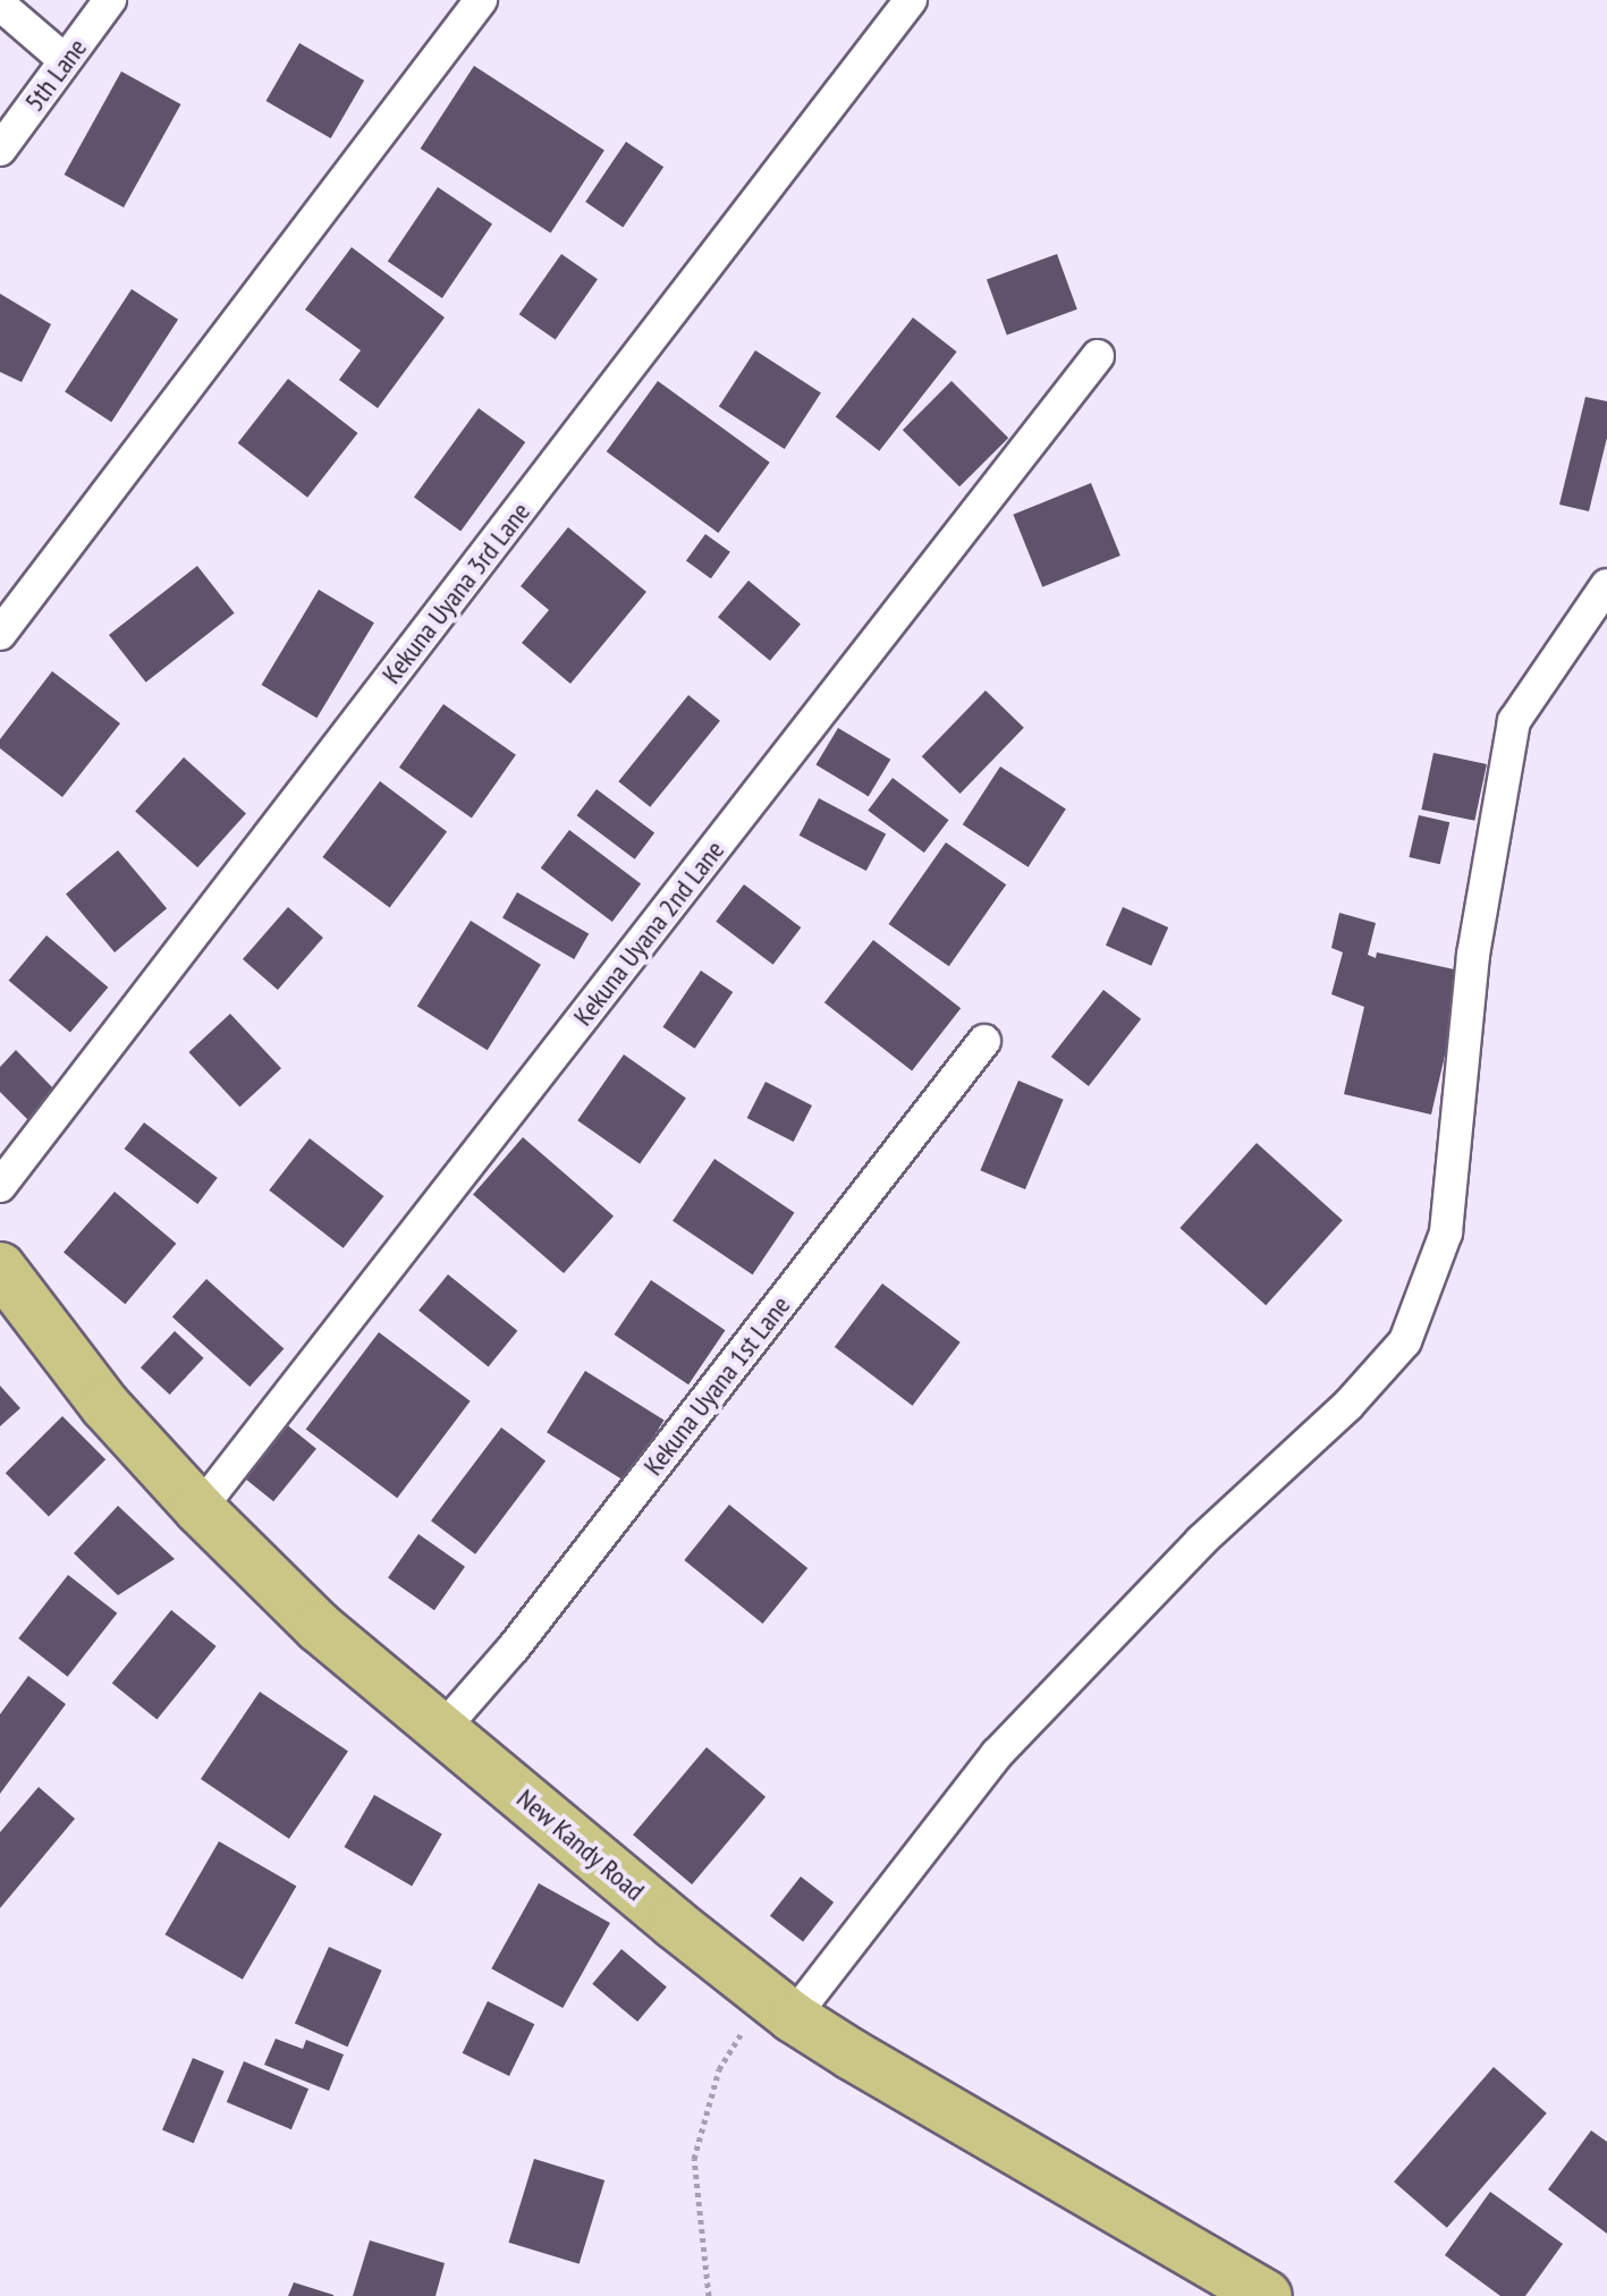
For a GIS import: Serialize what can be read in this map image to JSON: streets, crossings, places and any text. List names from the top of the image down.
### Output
{
  "streets": {
    "main road": ["New Kandy Road"],
    "street": [
      "5th Lane",
      "Kekuna Uyana 3rd Lane",
      "Kekuna Uyana 2nd Lane",
      "Kekuna Uyana 1st Lane"
    ]
  },
  "crossings": [
    ["Kekuna Uyana 2nd Lane", "New Kandy Road"],
    ["Kekuna Uyana 1st Lane", "New Kandy Road"]
  ]
}
